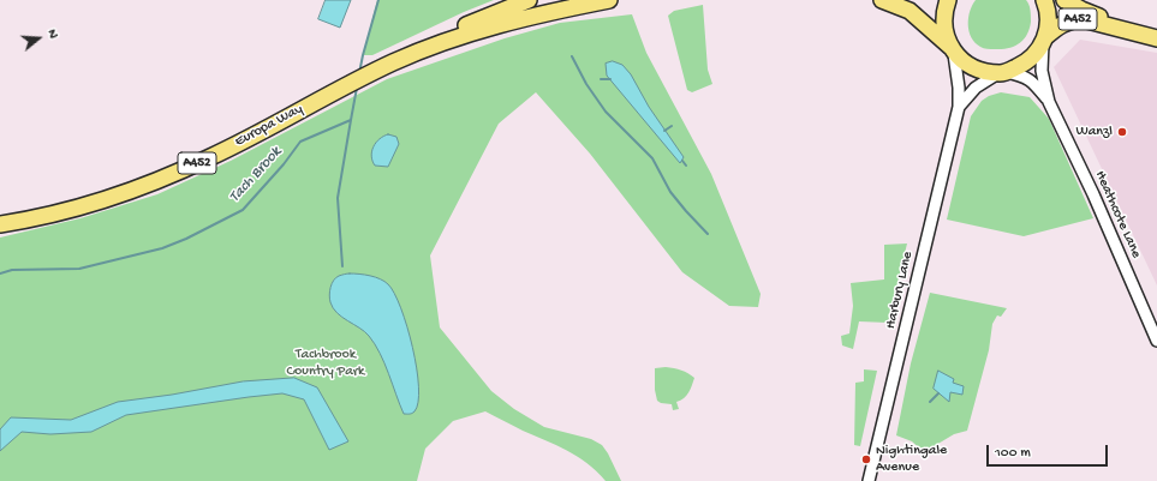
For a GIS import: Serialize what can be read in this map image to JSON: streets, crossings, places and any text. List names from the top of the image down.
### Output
{
  "streets": {
    "highway": ["A452", "Europa Way"],
    "street": ["Heathcote Lane", "Harbury Lane"]
  },
  "crossings": [
    ["A452", "Heathcote Lane"],
    ["Heathcote Lane", "Harbury Lane"]
  ],
  "water": ["Tach Brook"],
  "parks": ["Tachbrook Country Park"],
  "places": ["Wanzl", "Nightingale Avenue"],
  "scale_bar": "100 m",
  "north": "right"
}
